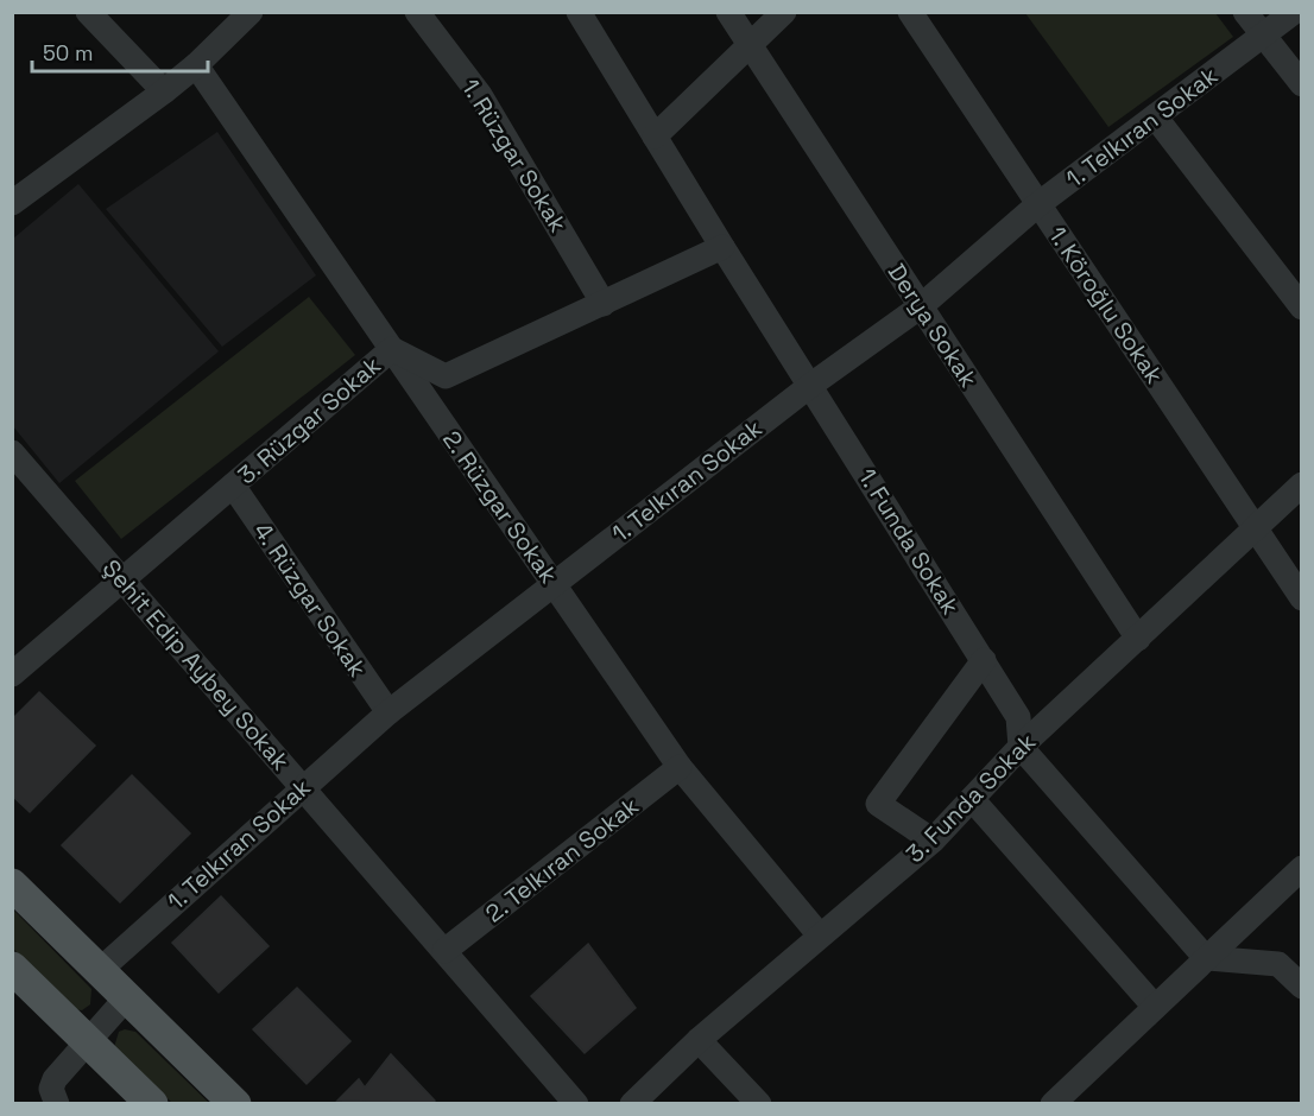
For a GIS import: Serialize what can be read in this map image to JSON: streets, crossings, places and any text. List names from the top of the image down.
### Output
{
  "streets": {
    "street": [
      "1. Telkıran Sokak",
      "1. Rüzgar Sokak",
      "1. Köroğlu Sokak",
      "Derya Sokak",
      "3. Rüzgar Sokak",
      "2. Rüzgar Sokak",
      "1. Funda Sokak",
      "4. Rüzgar Sokak",
      "Şehit Edip Aybey Sokak",
      "3. Funda Sokak",
      "2. Telkıran Sokak"
    ]
  },
  "crossings": [
    ["1. Telkıran Sokak", "1. Köroğlu Sokak"],
    ["1. Telkıran Sokak", "Derya Sokak"],
    ["1. Telkıran Sokak", "2. Rüzgar Sokak"],
    ["1. Telkıran Sokak", "1. Funda Sokak"],
    ["1. Telkıran Sokak", "4. Rüzgar Sokak"],
    ["1. Telkıran Sokak", "Şehit Edip Aybey Sokak"],
    ["1. Rüzgar Sokak", "3. Rüzgar Sokak"],
    ["1. Köroğlu Sokak", "3. Funda Sokak"],
    ["Derya Sokak", "3. Funda Sokak"],
    ["3. Rüzgar Sokak", "2. Rüzgar Sokak"],
    ["3. Rüzgar Sokak", "1. Funda Sokak"],
    ["3. Rüzgar Sokak", "4. Rüzgar Sokak"],
    ["3. Rüzgar Sokak", "Şehit Edip Aybey Sokak"],
    ["2. Rüzgar Sokak", "3. Funda Sokak"],
    ["2. Rüzgar Sokak", "2. Telkıran Sokak"],
    ["1. Funda Sokak", "3. Funda Sokak"],
    ["Şehit Edip Aybey Sokak", "2. Telkıran Sokak"]
  ],
  "scale_bar": "50 m"
}
